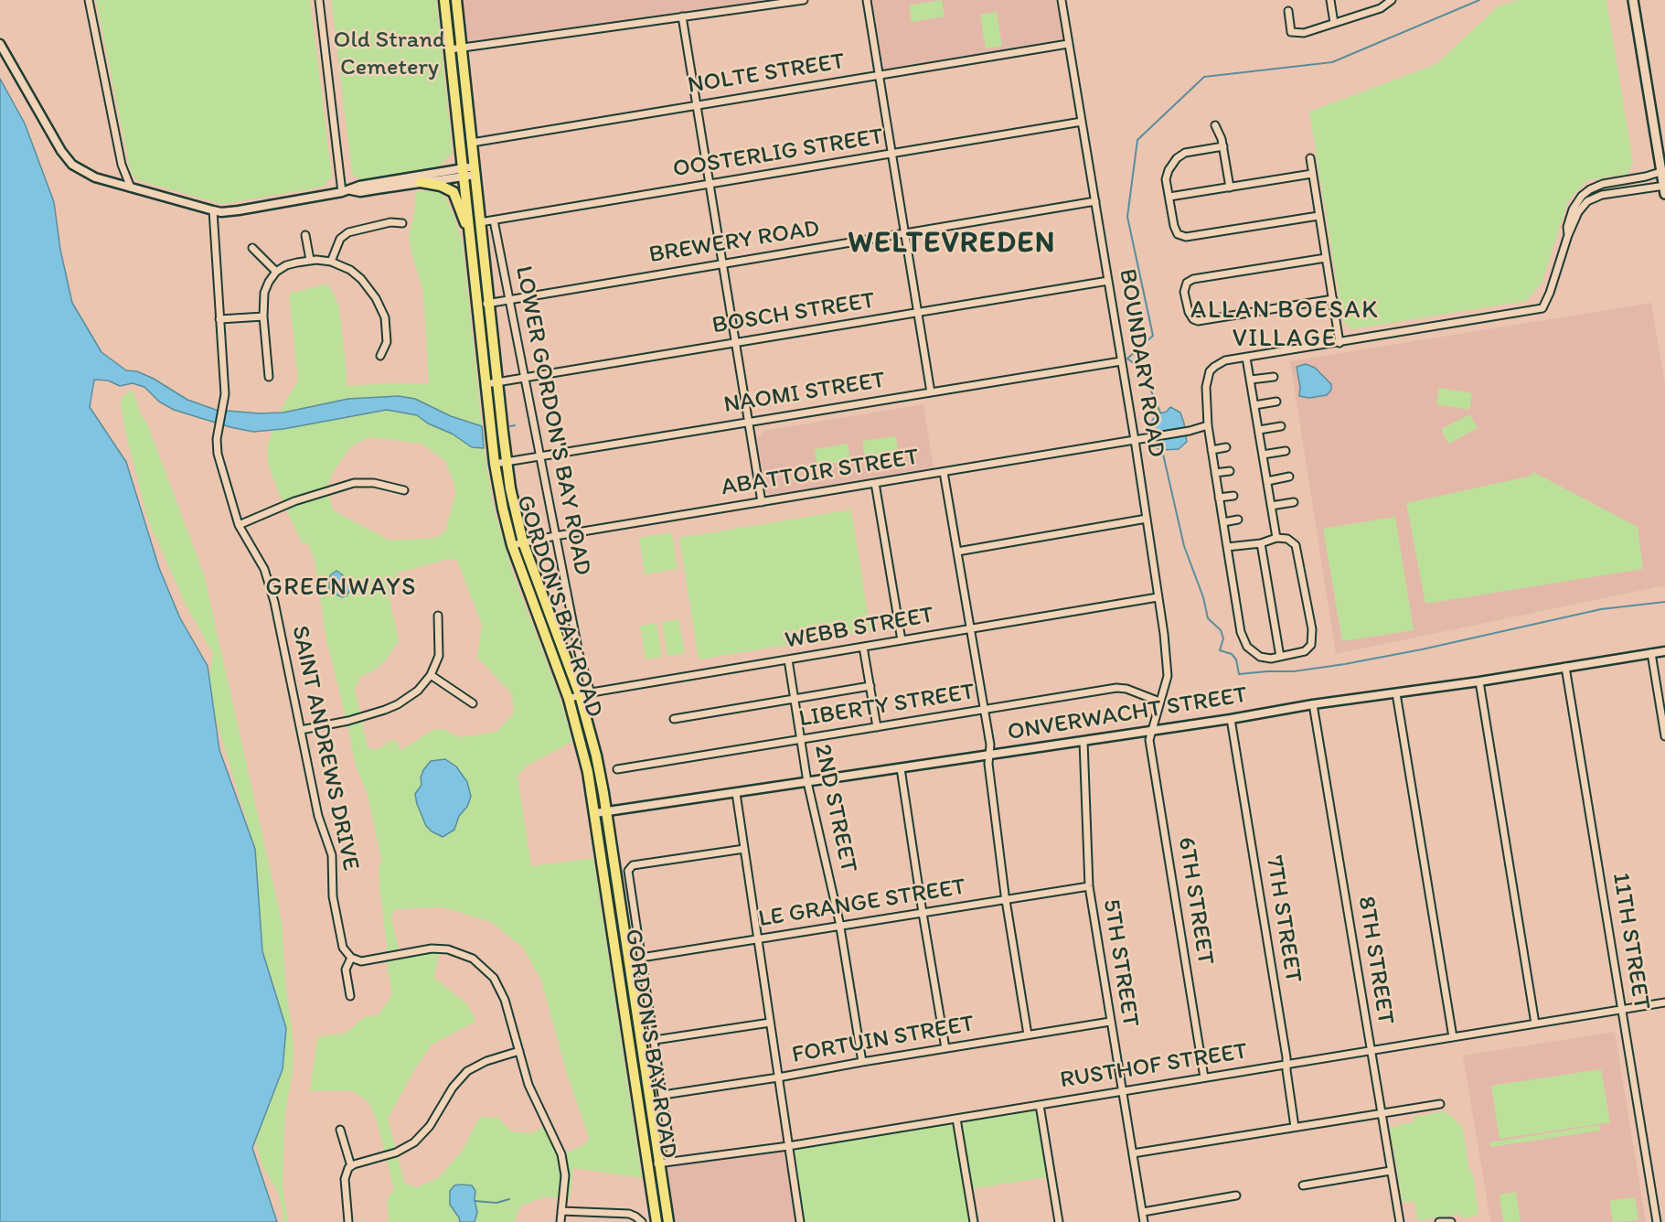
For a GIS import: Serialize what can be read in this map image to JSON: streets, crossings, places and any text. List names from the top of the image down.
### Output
{
  "streets": {
    "main road": ["GORDON'S BAY ROAD"],
    "street": [
      "NOLTE STREET",
      "OOSTERLIG STREET",
      "BREWERY ROAD",
      "BOSCH STREET",
      "BOUNDARY ROAD",
      "NAOMI STREET",
      "LOWER GORDON'S BAY ROAD",
      "ABATTOIR STREET",
      "WEBB STREET",
      "LIBERTY STREET",
      "ONVERWACHT STREET",
      "SAINT ANDREWS DRIVE",
      "2ND STREET",
      "6TH STREET",
      "LE GRANGE STREET",
      "7TH STREET",
      "11TH STREET",
      "8TH STREET",
      "5TH STREET",
      "FORTUIN STREET",
      "RUSTHOF STREET"
    ]
  },
  "crossings": [
    ["NOLTE STREET", "BOUNDARY ROAD"],
    ["NOLTE STREET", "GORDON'S BAY ROAD"],
    ["OOSTERLIG STREET", "BOUNDARY ROAD"],
    ["OOSTERLIG STREET", "LOWER GORDON'S BAY ROAD"],
    ["OOSTERLIG STREET", "GORDON'S BAY ROAD"],
    ["BREWERY ROAD", "BOUNDARY ROAD"],
    ["BREWERY ROAD", "LOWER GORDON'S BAY ROAD"],
    ["BREWERY ROAD", "GORDON'S BAY ROAD"],
    ["BOSCH STREET", "BOUNDARY ROAD"],
    ["BOSCH STREET", "LOWER GORDON'S BAY ROAD"],
    ["BOSCH STREET", "GORDON'S BAY ROAD"],
    ["BOUNDARY ROAD", "NAOMI STREET"],
    ["BOUNDARY ROAD", "ABATTOIR STREET"],
    ["BOUNDARY ROAD", "WEBB STREET"],
    ["BOUNDARY ROAD", "LIBERTY STREET"],
    ["BOUNDARY ROAD", "ONVERWACHT STREET"],
    ["BOUNDARY ROAD", "6TH STREET"],
    ["NAOMI STREET", "LOWER GORDON'S BAY ROAD"],
    ["NAOMI STREET", "GORDON'S BAY ROAD"],
    ["LOWER GORDON'S BAY ROAD", "ABATTOIR STREET"],
    ["LOWER GORDON'S BAY ROAD", "WEBB STREET"],
    ["ABATTOIR STREET", "GORDON'S BAY ROAD"],
    ["GORDON'S BAY ROAD", "WEBB STREET"],
    ["GORDON'S BAY ROAD", "ONVERWACHT STREET"],
    ["GORDON'S BAY ROAD", "RUSTHOF STREET"],
    ["WEBB STREET", "2ND STREET"],
    ["LIBERTY STREET", "2ND STREET"],
    ["ONVERWACHT STREET", "2ND STREET"],
    ["ONVERWACHT STREET", "6TH STREET"],
    ["ONVERWACHT STREET", "7TH STREET"],
    ["ONVERWACHT STREET", "11TH STREET"],
    ["ONVERWACHT STREET", "8TH STREET"],
    ["ONVERWACHT STREET", "5TH STREET"],
    ["2ND STREET", "LE GRANGE STREET"],
    ["2ND STREET", "FORTUIN STREET"],
    ["6TH STREET", "RUSTHOF STREET"],
    ["LE GRANGE STREET", "5TH STREET"],
    ["7TH STREET", "RUSTHOF STREET"],
    ["11TH STREET", "RUSTHOF STREET"],
    ["8TH STREET", "RUSTHOF STREET"],
    ["5TH STREET", "FORTUIN STREET"],
    ["5TH STREET", "RUSTHOF STREET"]
  ],
  "districts": ["WELTEVREDEN", "ALLAN BOESAK VILLAGE", "GREENWAYS"],
  "parks": ["Old Strand Cemetery"]
}
